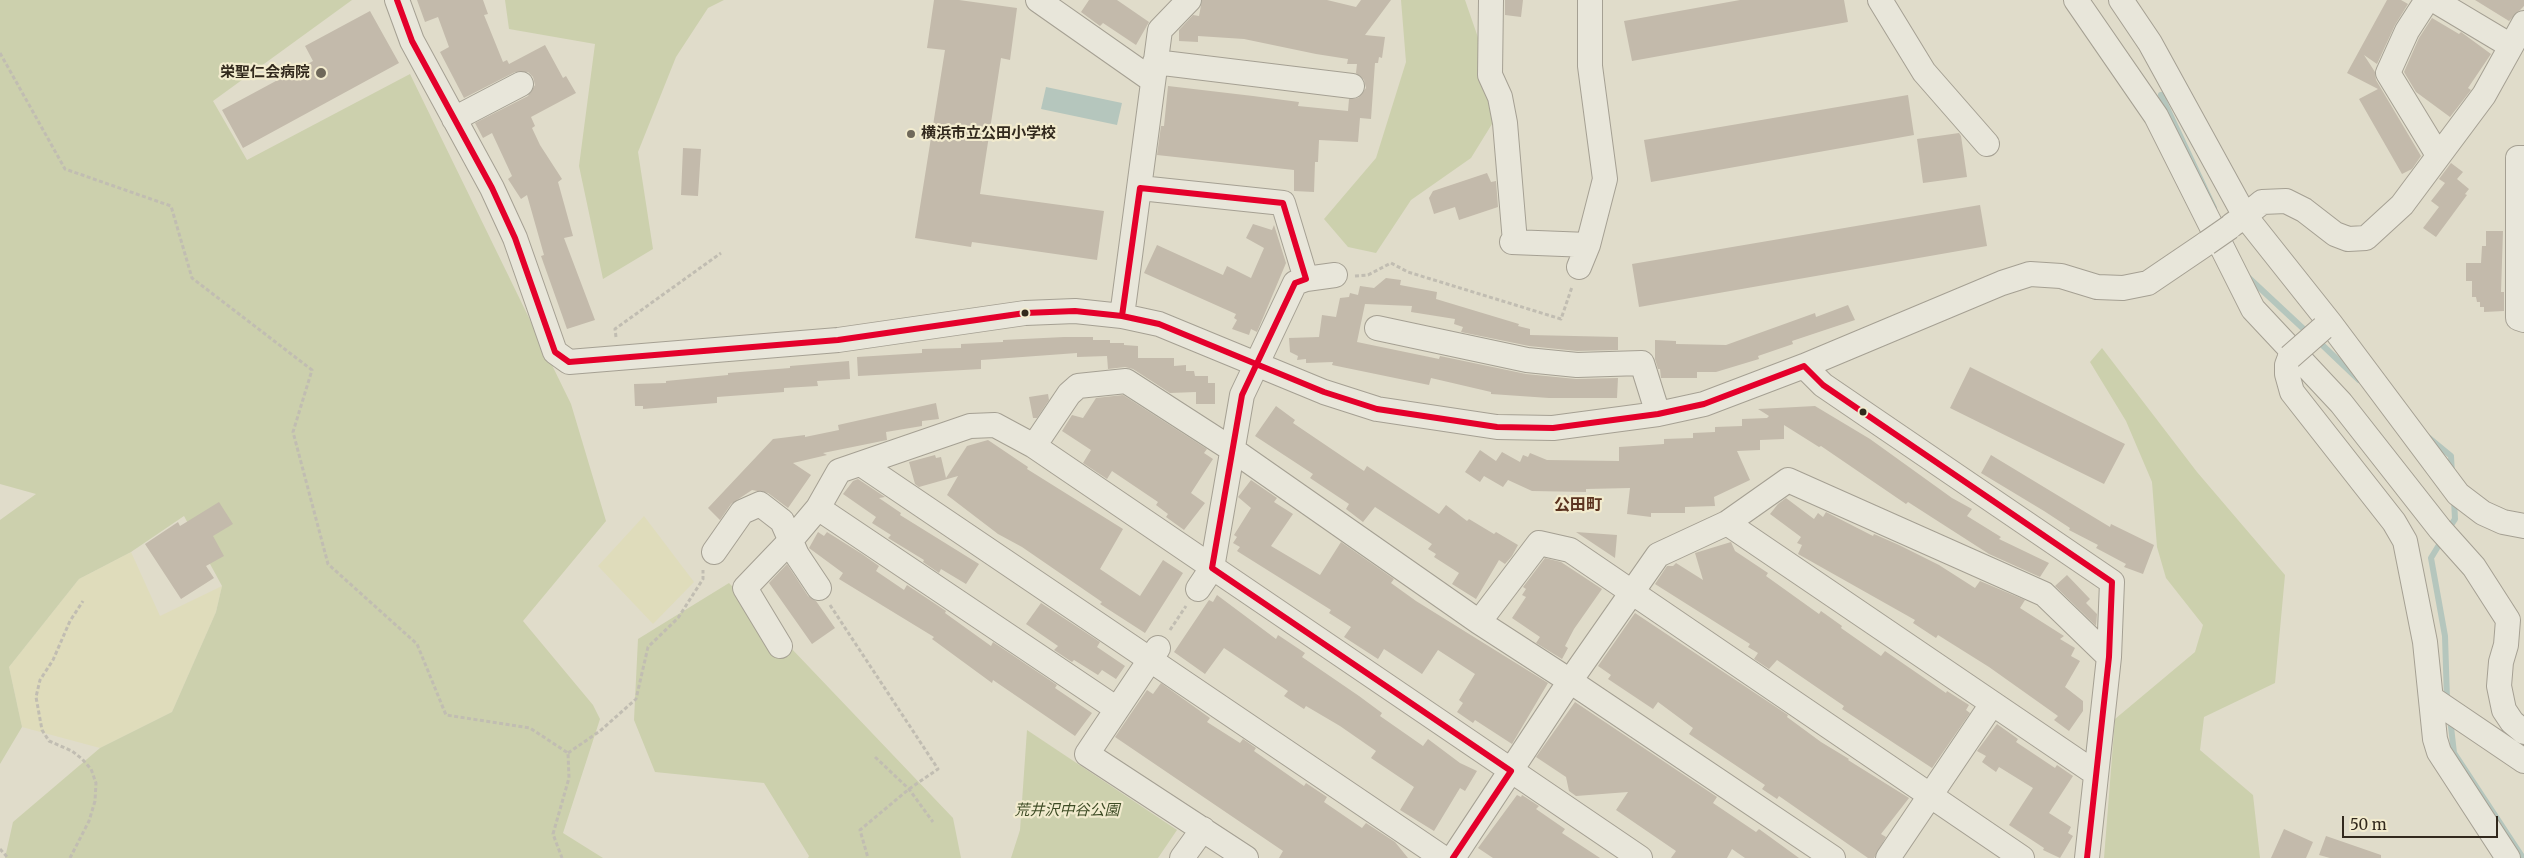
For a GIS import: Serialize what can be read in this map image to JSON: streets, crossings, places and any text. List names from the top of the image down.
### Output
{
  "districts": ["公田町"],
  "parks": ["荒井沢中谷公園"],
  "places": ["栄聖仁会病院", "横浜市立公田小学校"],
  "scale_bar": "50 m"
}
